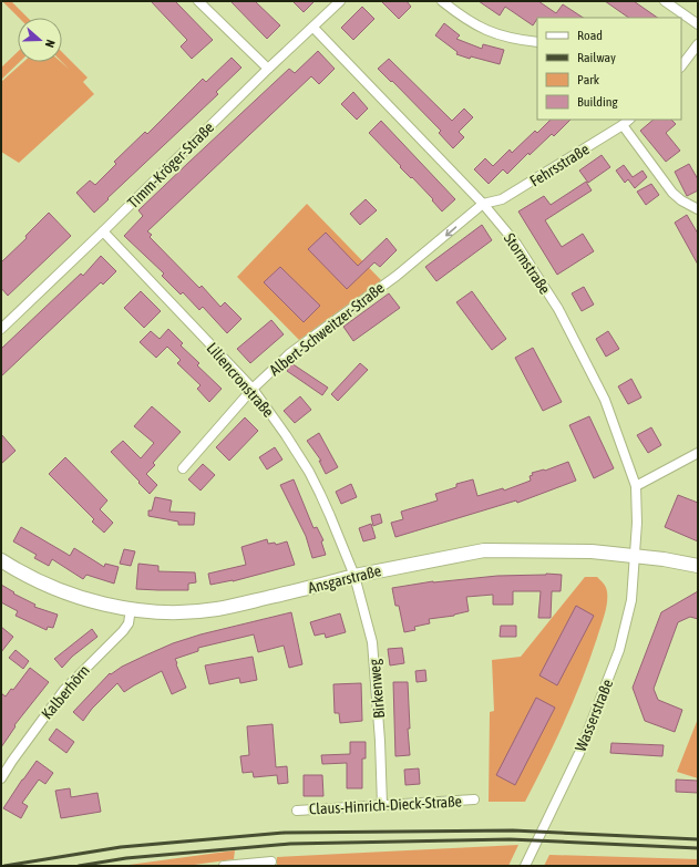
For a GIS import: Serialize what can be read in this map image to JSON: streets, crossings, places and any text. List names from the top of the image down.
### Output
{
  "streets": {
    "street": [
      "Timm-Kröger-Straße",
      "Fehrsstraße",
      "Stormstraße",
      "Albert-Schweitzer-Straße",
      "Liliencronstraße",
      "Ansgarstraße",
      "Birkenweg",
      "Kalberhörn",
      "Wasserstraße",
      "Claus-Hinrich-Dieck-Straße"
    ]
  },
  "crossings": [
    ["Timm-Kröger-Straße", "Stormstraße"],
    ["Timm-Kröger-Straße", "Liliencronstraße"],
    ["Fehrsstraße", "Stormstraße"],
    ["Fehrsstraße", "Albert-Schweitzer-Straße"],
    ["Stormstraße", "Albert-Schweitzer-Straße"],
    ["Stormstraße", "Ansgarstraße"],
    ["Stormstraße", "Wasserstraße"],
    ["Albert-Schweitzer-Straße", "Liliencronstraße"],
    ["Liliencronstraße", "Ansgarstraße"],
    ["Liliencronstraße", "Birkenweg"],
    ["Ansgarstraße", "Birkenweg"],
    ["Ansgarstraße", "Kalberhörn"],
    ["Ansgarstraße", "Wasserstraße"],
    ["Birkenweg", "Claus-Hinrich-Dieck-Straße"]
  ],
  "one_way": ["Albert-Schweitzer-Straße"],
  "legend": [
    "Road",
    "Railway",
    "Park",
    "Building"
  ],
  "north": "right"
}
